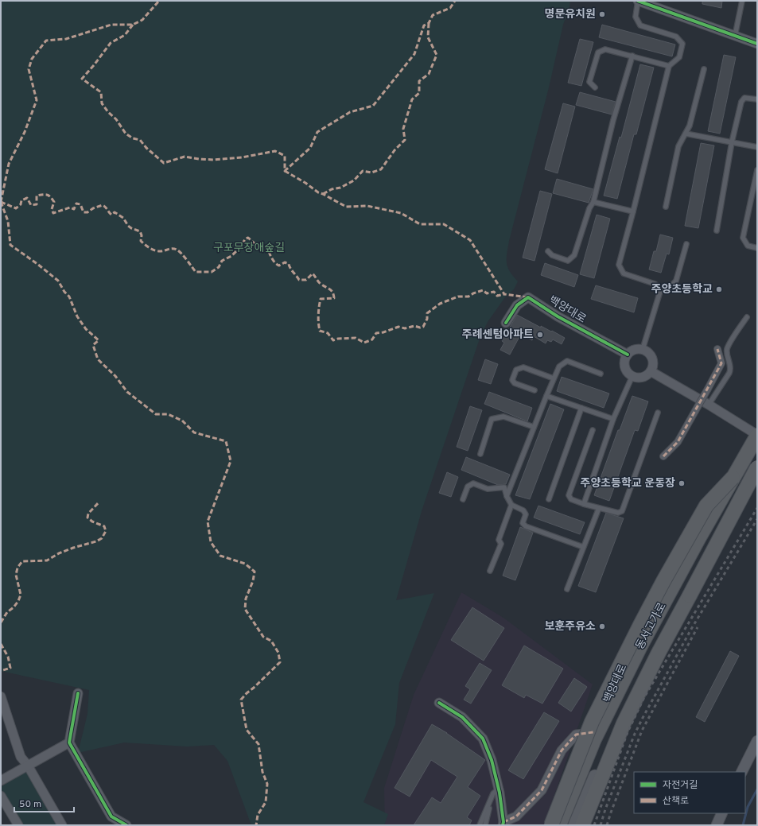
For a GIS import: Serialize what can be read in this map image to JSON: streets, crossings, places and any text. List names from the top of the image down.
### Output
{
  "streets": {
    "highway": ["동서고가로"],
    "main road": ["백양대로"]
  },
  "crossings": [
    ["백양대로", "동서고가로"]
  ],
  "parks": ["구포무장애숲길"],
  "places": [
    "명문유치원",
    "주양초등학교",
    "주례센텀아파트",
    "주양초등학교 운동장",
    "보훈주유소"
  ],
  "legend": ["자전거길", "산책로"],
  "scale_bar": "50 m"
}
